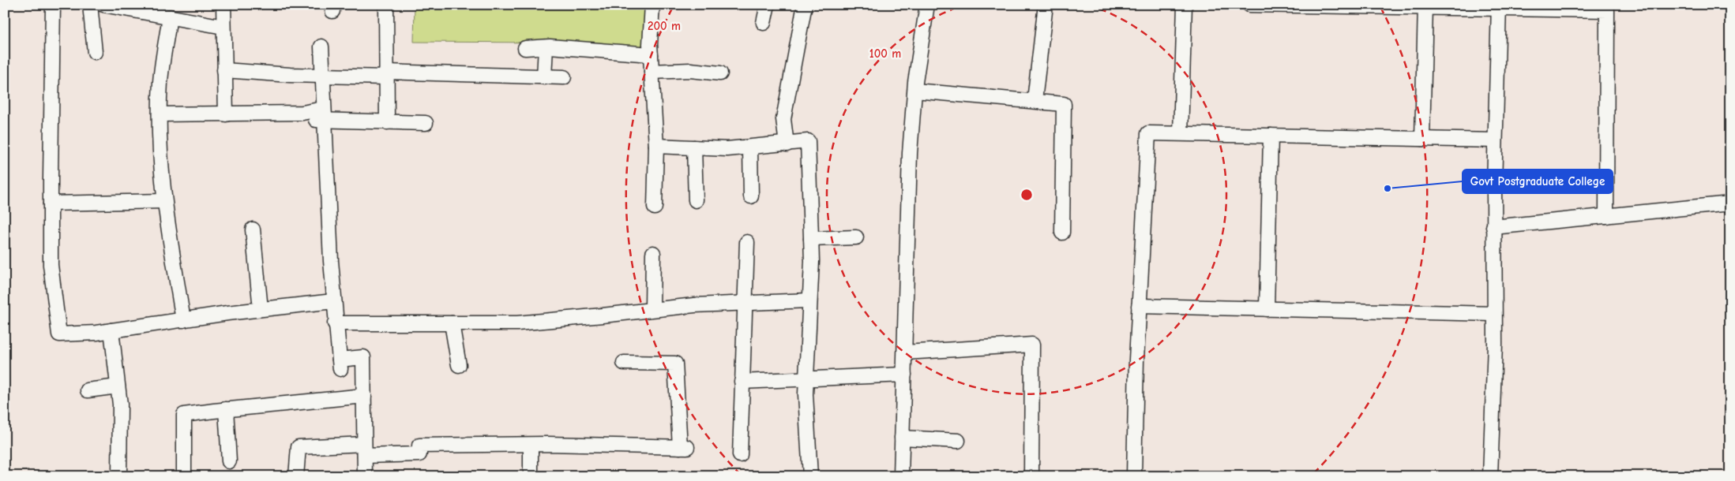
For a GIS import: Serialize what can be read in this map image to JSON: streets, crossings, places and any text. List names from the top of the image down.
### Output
{
  "places": ["Govt Postgraduate College"],
  "rings": ["200 m", "100 m"]
}
